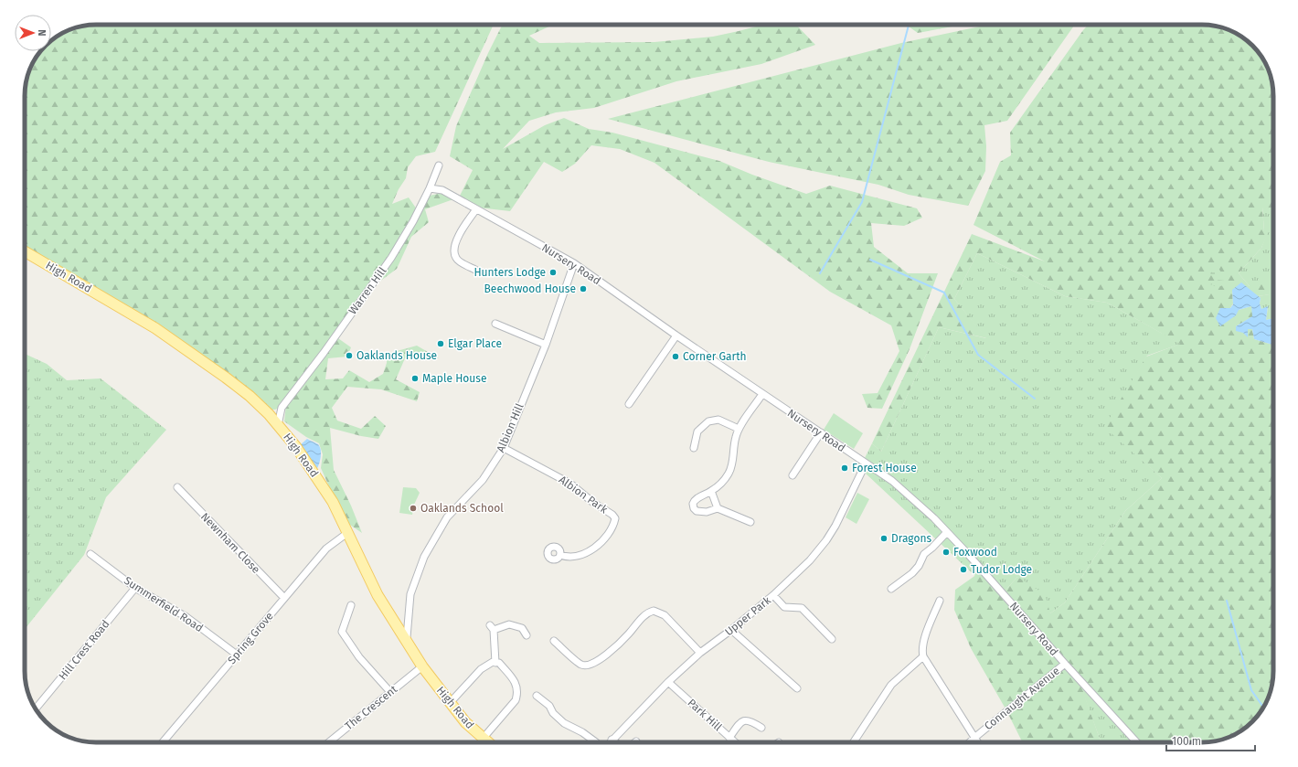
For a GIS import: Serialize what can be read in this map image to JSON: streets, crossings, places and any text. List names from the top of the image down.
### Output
{
  "streets": {
    "main road": ["High Road"],
    "street": [
      "Nursery Road",
      "Warren Hill",
      "Albion Hill",
      "Albion Park",
      "Newnham Close",
      "Summerfield Road",
      "Upper Park",
      "Spring Grove",
      "Hill Crest Road",
      "Connaught Avenue",
      "The Crescent",
      "Park Hill"
    ]
  },
  "crossings": [
    ["Nursery Road", "Warren Hill"],
    ["Nursery Road", "Albion Hill"],
    ["Nursery Road", "Upper Park"],
    ["Nursery Road", "Connaught Avenue"],
    ["High Road", "Warren Hill"],
    ["High Road", "Albion Hill"],
    ["High Road", "Spring Grove"],
    ["High Road", "The Crescent"],
    ["Albion Hill", "Albion Park"],
    ["Newnham Close", "Spring Grove"],
    ["Summerfield Road", "Spring Grove"],
    ["Summerfield Road", "Hill Crest Road"],
    ["Upper Park", "Park Hill"]
  ],
  "places": [
    "Hunters Lodge",
    "Beechwood House",
    "Elgar Place",
    "Oaklands House",
    "Corner Garth",
    "Maple House",
    "Forest House",
    "Oaklands School",
    "Dragons",
    "Foxwood",
    "Tudor Lodge"
  ],
  "scale_bar": "100 m",
  "north": "right"
}
